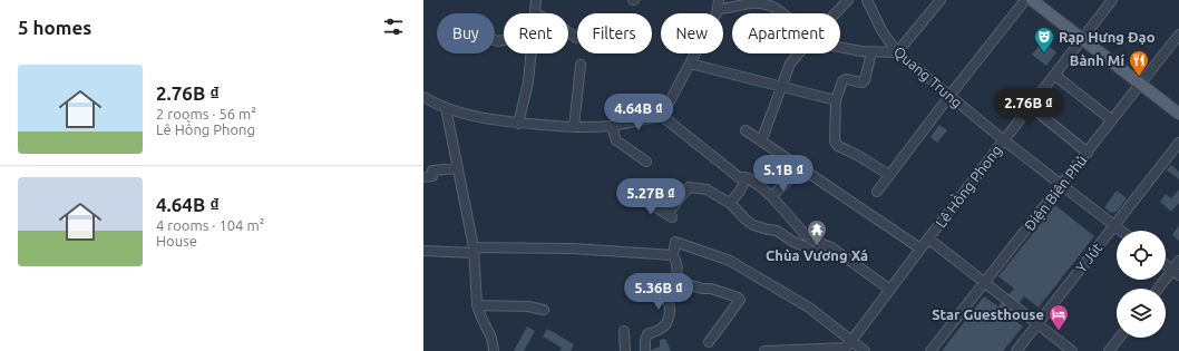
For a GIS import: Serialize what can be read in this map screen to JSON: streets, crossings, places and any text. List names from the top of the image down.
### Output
{
  "streets": {
    "street": [
      "Quang Trung",
      "Lê Hồng Phong",
      "Điện Biên Phủ",
      "Y Jút"
    ]
  },
  "crossings": [
    ["Quang Trung", "Lê Hồng Phong"],
    ["Quang Trung", "Điện Biên Phủ"],
    ["Quang Trung", "Y Jút"]
  ],
  "places": {
    "theatre": ["Rạp Hưng Đạo"],
    "restaurant": ["Bành Mí"],
    "temple": ["Chùa Vương Xá"],
    "hotel": ["Star Guesthouse"]
  },
  "page": {
    "heading": "5 homes",
    "chip": [
      "Buy",
      "Rent",
      "Filters",
      "New",
      "Apartment"
    ],
    "list": [
      {
        "name": "2.76B ₫",
        "note": "2 rooms · 56 m² · Lê Hồng Phong"
      },
      {
        "name": "4.64B ₫",
        "note": "4 rooms · 104 m² · House"
      }
    ],
    "price": [
      "2.76B ₫",
      "4.64B ₫",
      "5.1B ₫",
      "5.27B ₫",
      "5.36B ₫"
    ]
  }
}
